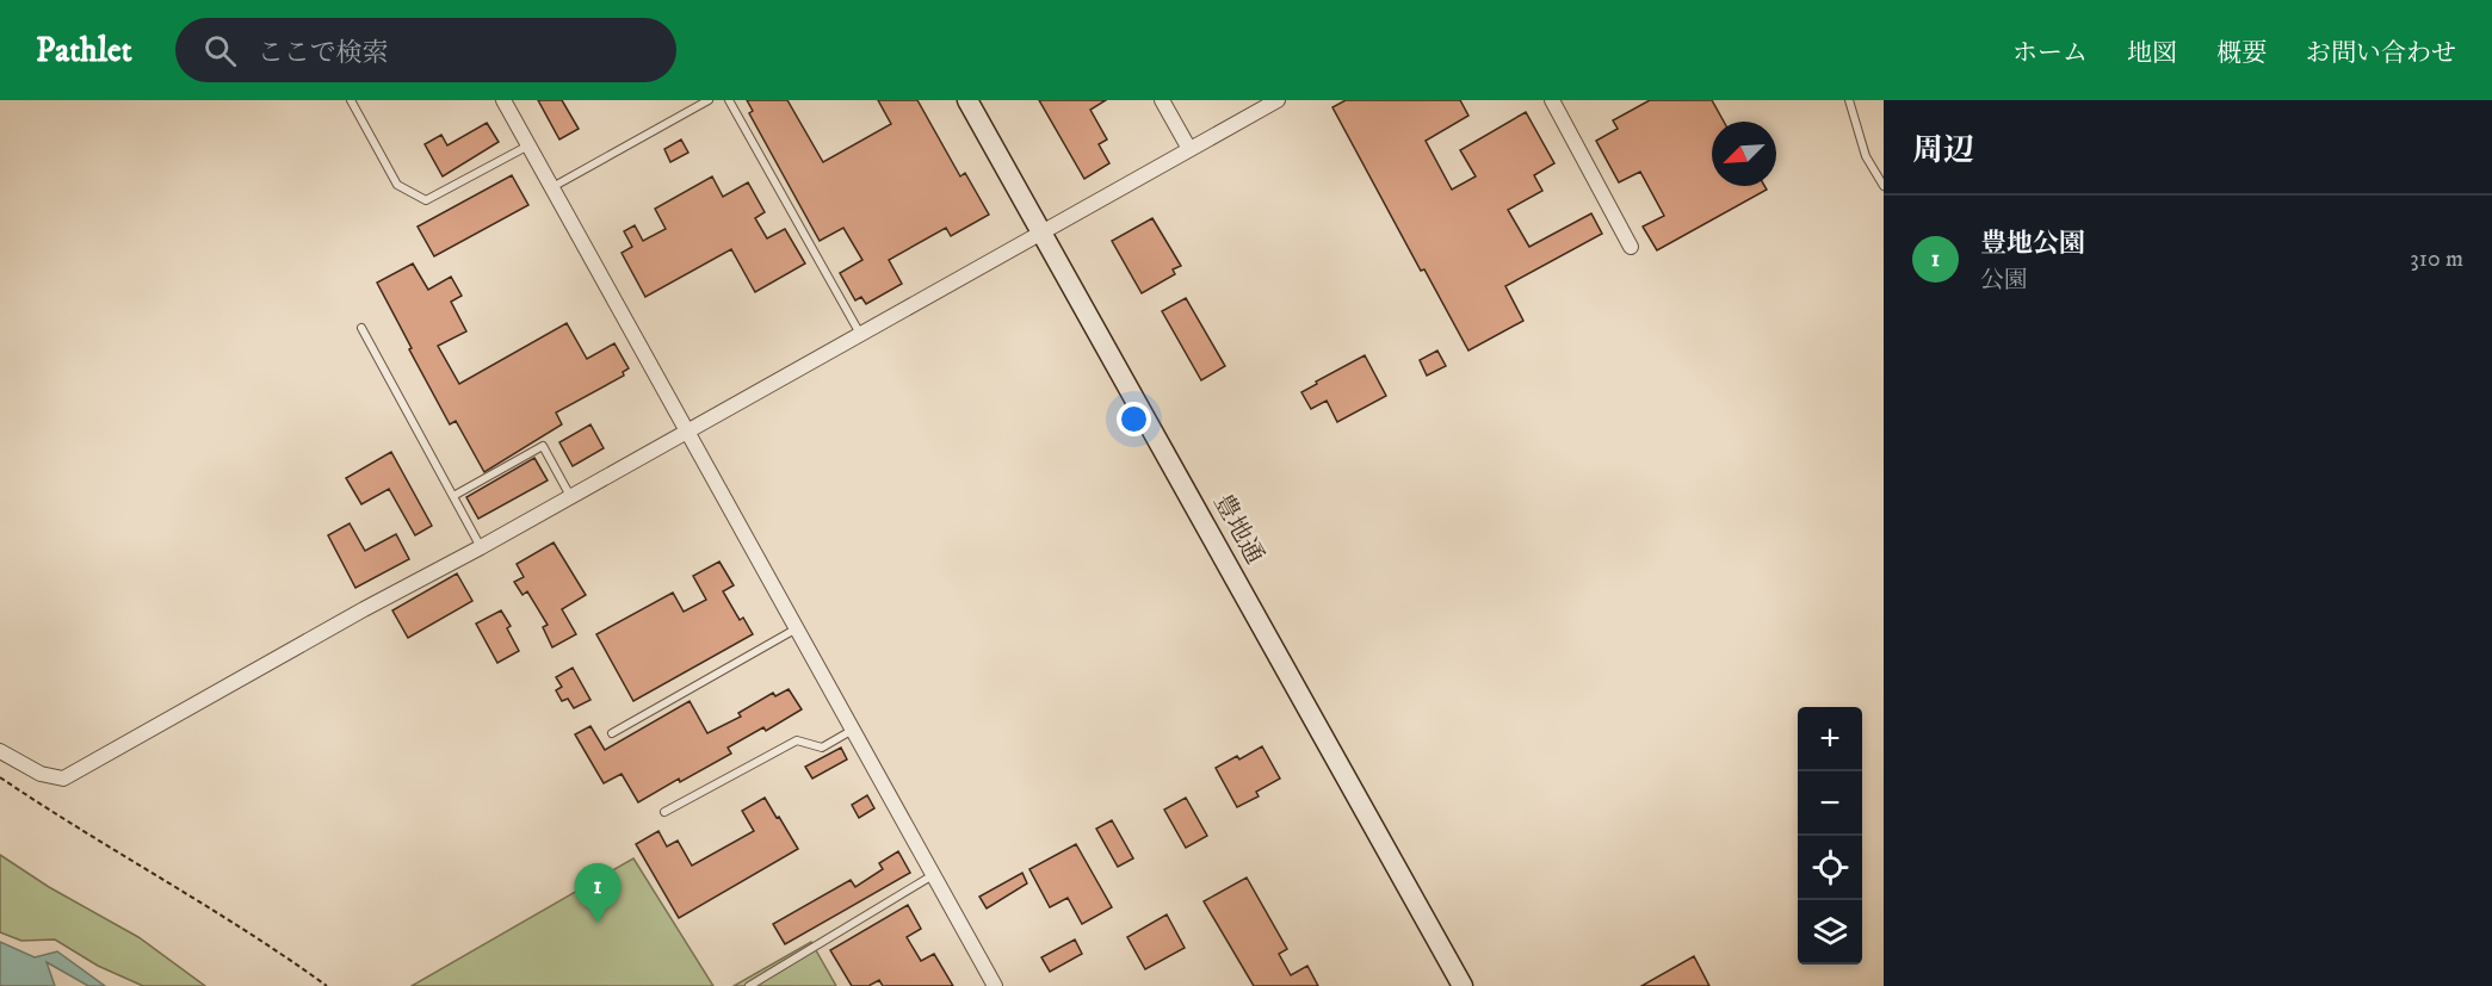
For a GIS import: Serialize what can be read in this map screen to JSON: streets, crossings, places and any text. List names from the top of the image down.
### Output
{
  "streets": {
    "main road": ["豊地通"]
  },
  "north": "bottom left",
  "page": {
    "header": "Pathlet",
    "search": "ここで検索",
    "nav": [
      "ホーム",
      "地図",
      "概要",
      "お問い合わせ"
    ],
    "heading": "周辺",
    "list": [
      {
        "mark": "1",
        "name": "豊地公園",
        "note": "公園",
        "value": "310 m"
      }
    ],
    "map_buttons": ["+", "−"],
    "pins": "1"
  }
}
